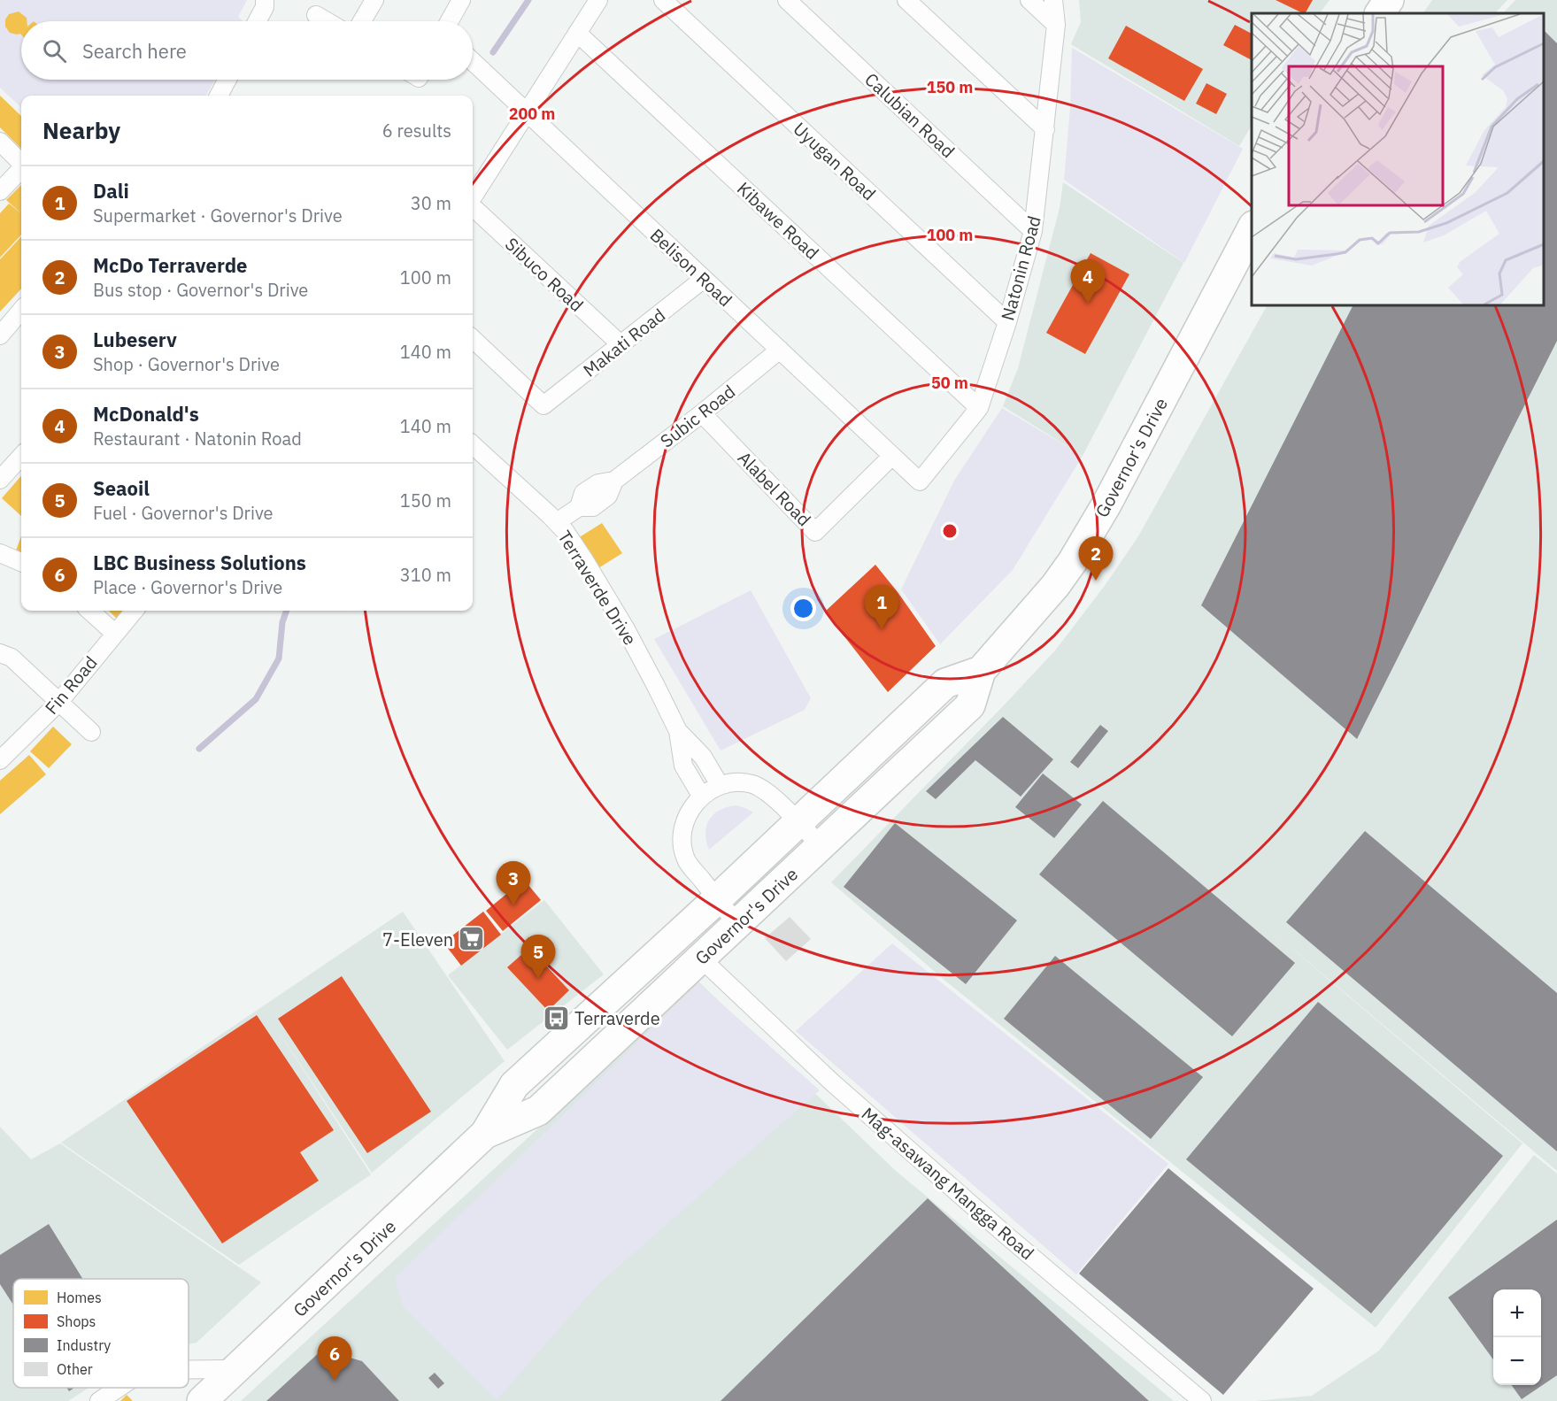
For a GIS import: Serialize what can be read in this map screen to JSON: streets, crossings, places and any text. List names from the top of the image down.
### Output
{
  "streets": {
    "highway": ["Governor's Drive"],
    "street": [
      "Calubian Road",
      "Uyugan Road",
      "Kibawe Road",
      "Belison Road",
      "Natonin Road",
      "Sibuco Road",
      "Makati Road",
      "Subic Road",
      "Alabel Road",
      "Terraverde Drive",
      "Fin Road",
      "Mag-asawang Mangga Road"
    ]
  },
  "crossings": [
    ["Calubian Road", "Natonin Road"],
    ["Uyugan Road", "Natonin Road"],
    ["Kibawe Road", "Natonin Road"],
    ["Belison Road", "Natonin Road"],
    ["Belison Road", "Makati Road"],
    ["Belison Road", "Subic Road"],
    ["Belison Road", "Alabel Road"],
    ["Sibuco Road", "Makati Road"],
    ["Subic Road", "Alabel Road"],
    ["Subic Road", "Terraverde Drive"],
    ["Governor's Drive", "Mag-asawang Mangga Road"]
  ],
  "places": {
    "supermarket": ["7-Eleven"],
    "bus stop": ["Terraverde"]
  },
  "legend": [
    "Homes",
    "Shops",
    "Industry",
    "Other"
  ],
  "page": {
    "search": "Search here",
    "heading": ["Nearby", "6 results"],
    "list": [
      {
        "mark": "1",
        "name": "Dali",
        "note": "Supermarket · Governor's Drive",
        "value": "30 m"
      },
      {
        "mark": "2",
        "name": "McDo Terraverde",
        "note": "Bus stop · Governor's Drive",
        "value": "100 m"
      },
      {
        "mark": "3",
        "name": "Lubeserv",
        "note": "Shop · Governor's Drive",
        "value": "140 m"
      },
      {
        "mark": "4",
        "name": "McDonald's",
        "note": "Restaurant · Natonin Road",
        "value": "140 m"
      },
      {
        "mark": "5",
        "name": "Seaoil",
        "note": "Fuel · Governor's Drive",
        "value": "150 m"
      },
      {
        "mark": "6",
        "name": "LBC Business Solutions",
        "note": "Place · Governor's Drive",
        "value": "310 m"
      }
    ],
    "pins": [
      "4",
      "2",
      "1",
      "3",
      "5",
      "6"
    ],
    "map_buttons": ["+", "−"]
  },
  "rings": [
    "150 m",
    "200 m",
    "100 m",
    "50 m"
  ]
}
